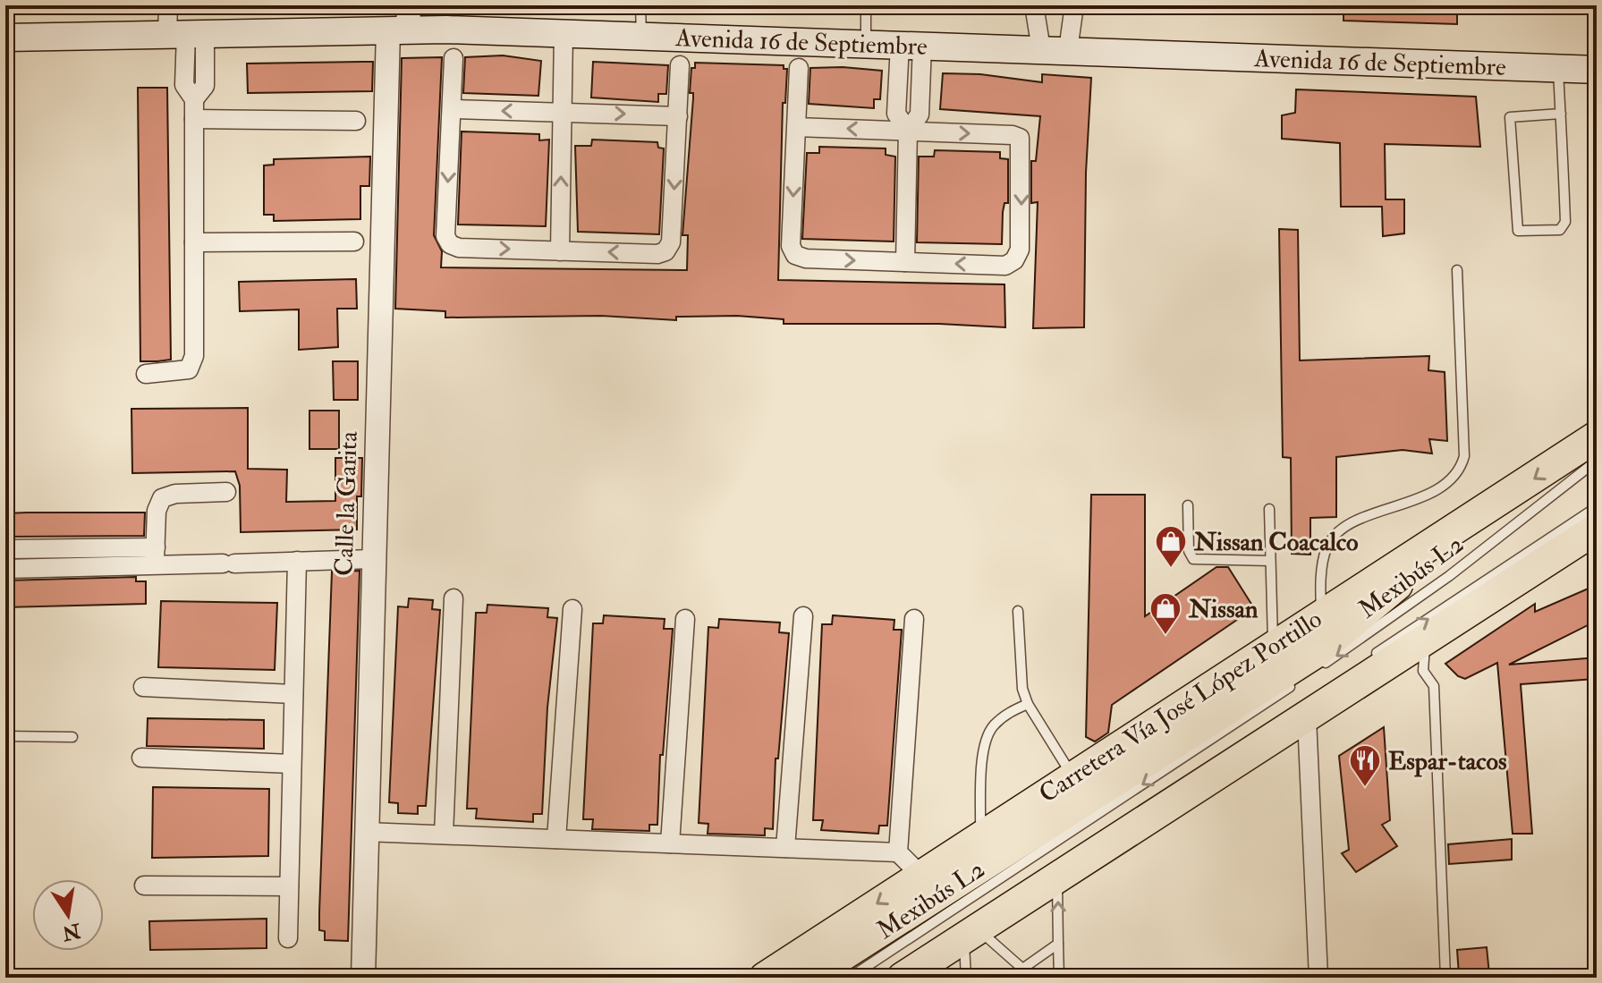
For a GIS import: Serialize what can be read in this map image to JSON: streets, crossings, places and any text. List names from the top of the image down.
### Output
{
  "streets": {
    "main road": ["Avenida 16 de Septiembre", "Carretera Vía José López Portillo"],
    "street": ["Calle la Garita"],
    "lane": ["Mexibús L2"]
  },
  "crossings": [
    ["Avenida 16 de Septiembre", "Calle la Garita"]
  ],
  "places": {
    "shop": ["Nissan Coacalco", "Nissan"],
    "restaurant": ["Espar-tacos"]
  },
  "north": "bottom"
}
